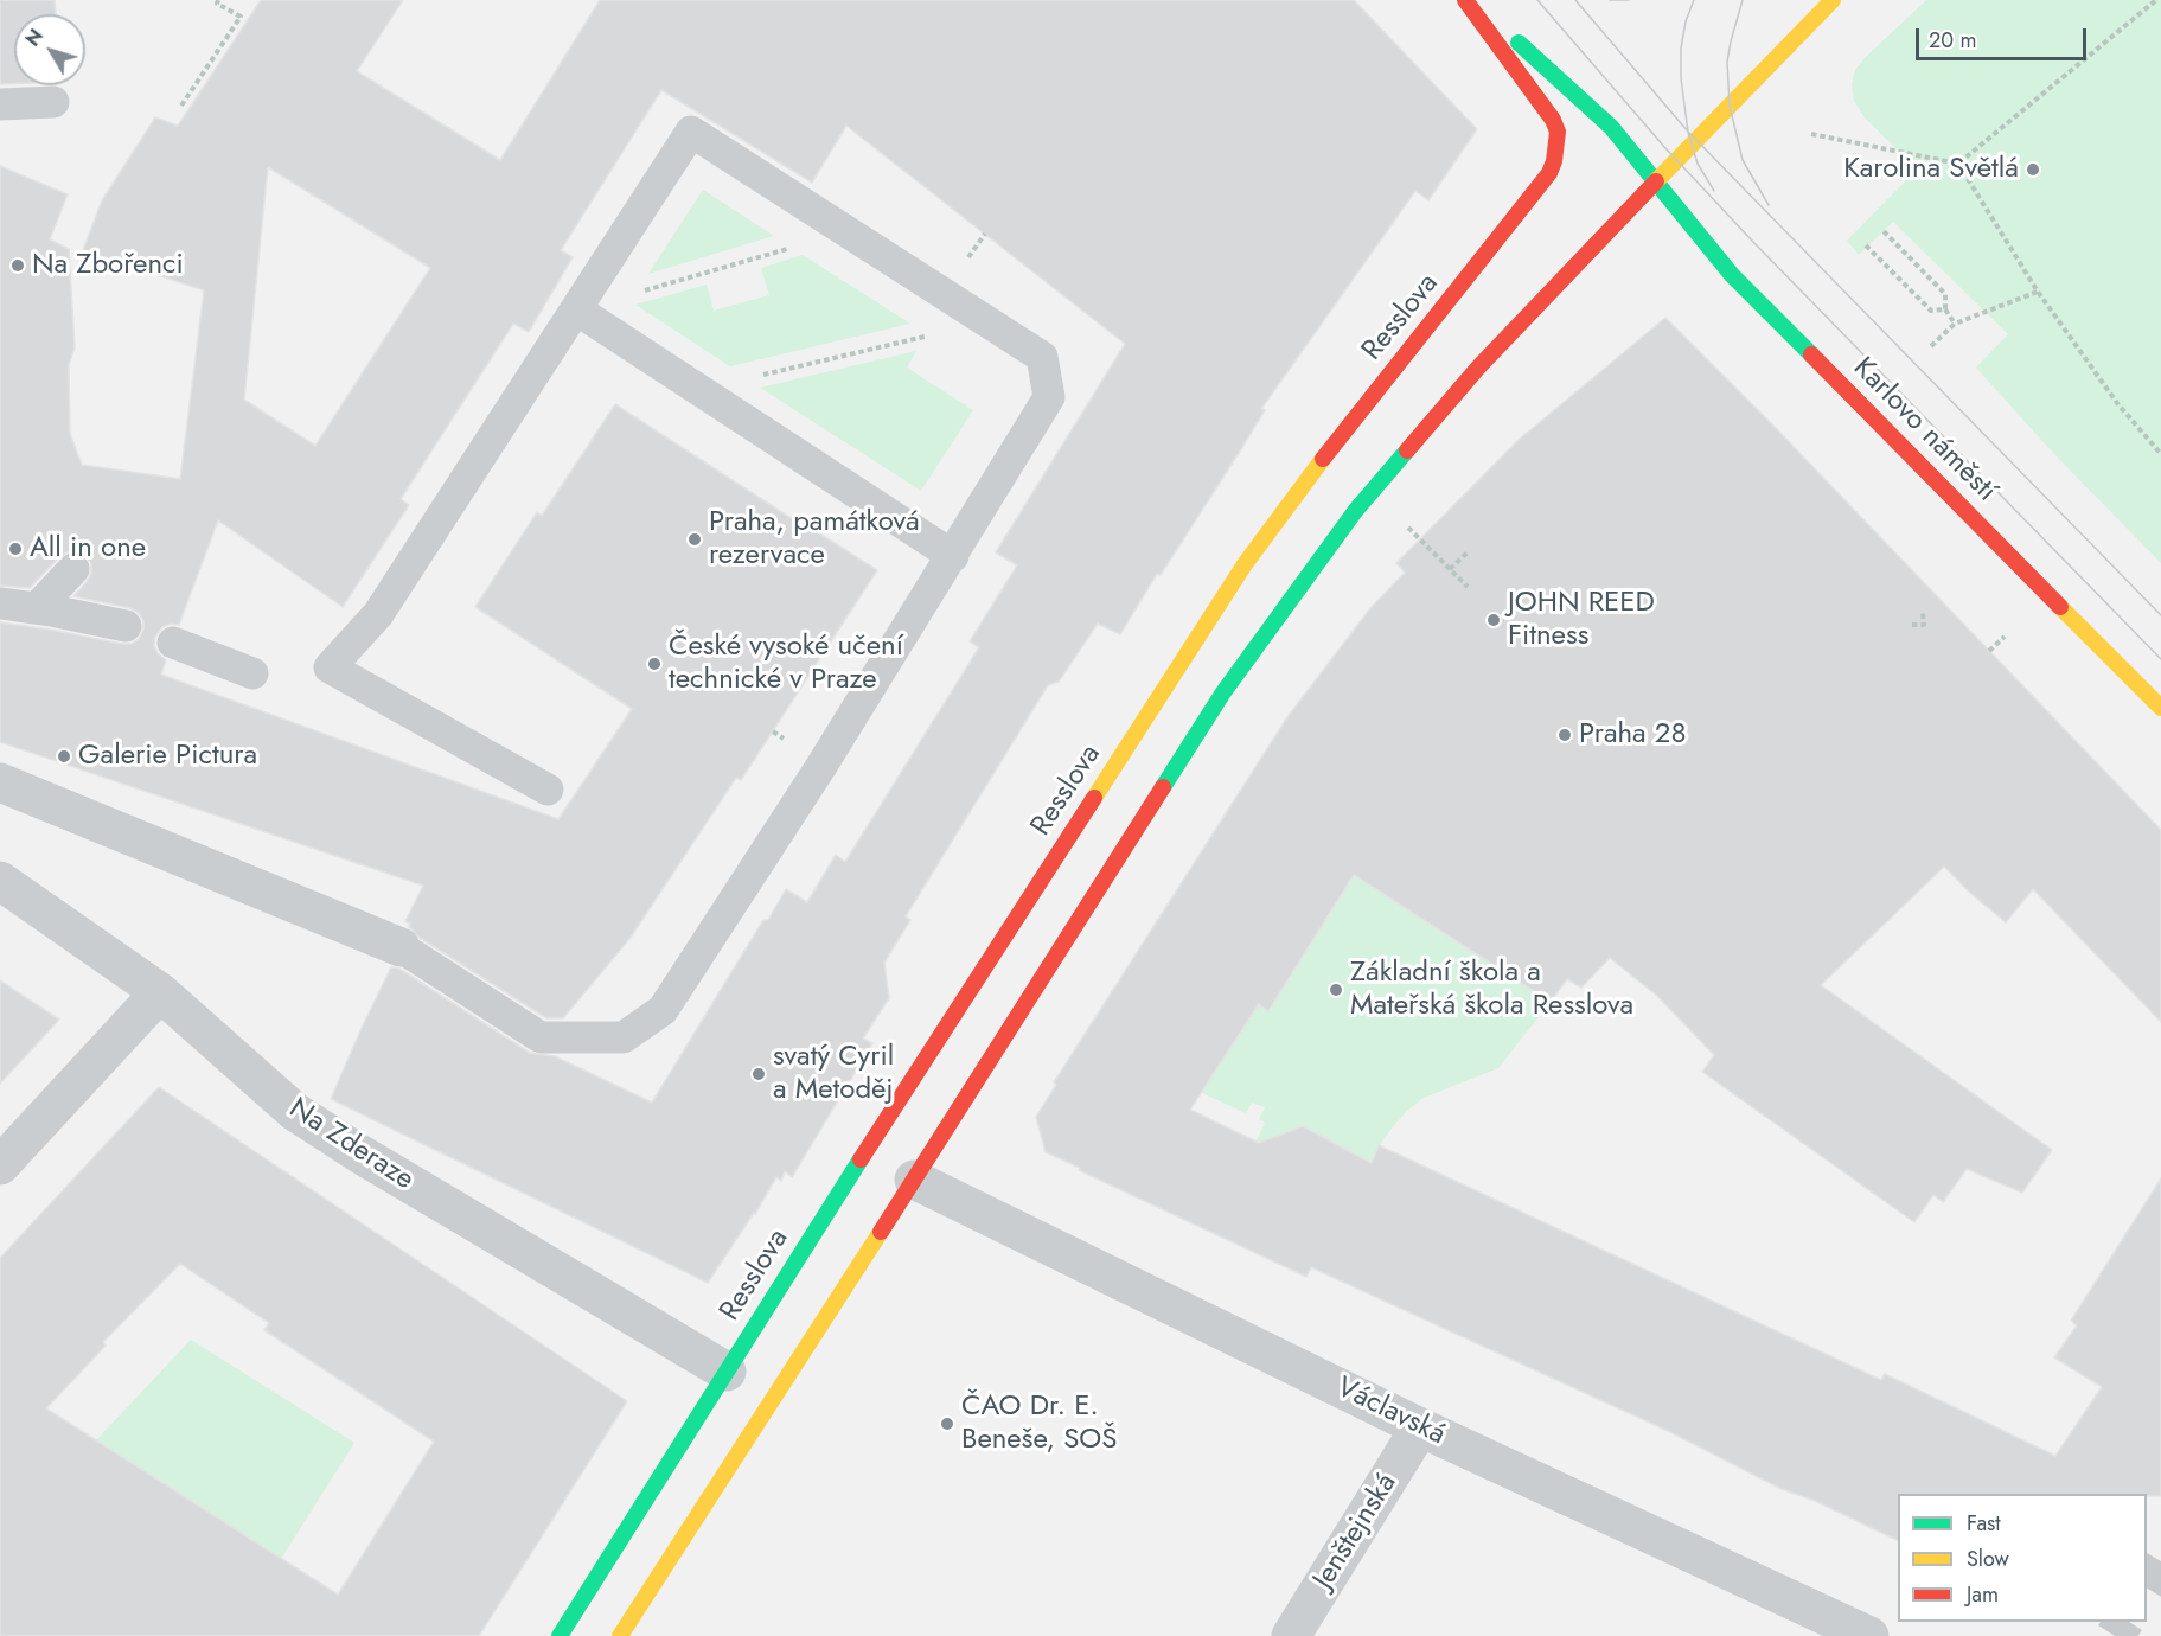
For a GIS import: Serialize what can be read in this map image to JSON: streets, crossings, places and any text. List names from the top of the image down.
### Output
{
  "streets": {
    "main road": ["Resslova", "Karlovo náměstí"],
    "street": ["Na Zderaze", "Václavská", "Jenštejnská"]
  },
  "crossings": [
    ["Resslova", "Karlovo náměstí"],
    ["Resslova", "Na Zderaze"],
    ["Václavská", "Jenštejnská"]
  ],
  "places": [
    "Karolina Světlá",
    "Na Zbořenci",
    "Praha, památková rezervace",
    "All in one",
    "JOHN REED Fitness",
    "České vysoké učení technické v Praze",
    "Praha 28",
    "Galerie Pictura",
    "Základní škola a Mateřská škola Resslova",
    "svatý Cyril a Metoděj",
    "ČAO Dr. E. Beneše, SOŠ"
  ],
  "legend": ["Fast", "Slow", "Jam"],
  "scale_bar": "20 m",
  "north": "top left"
}
